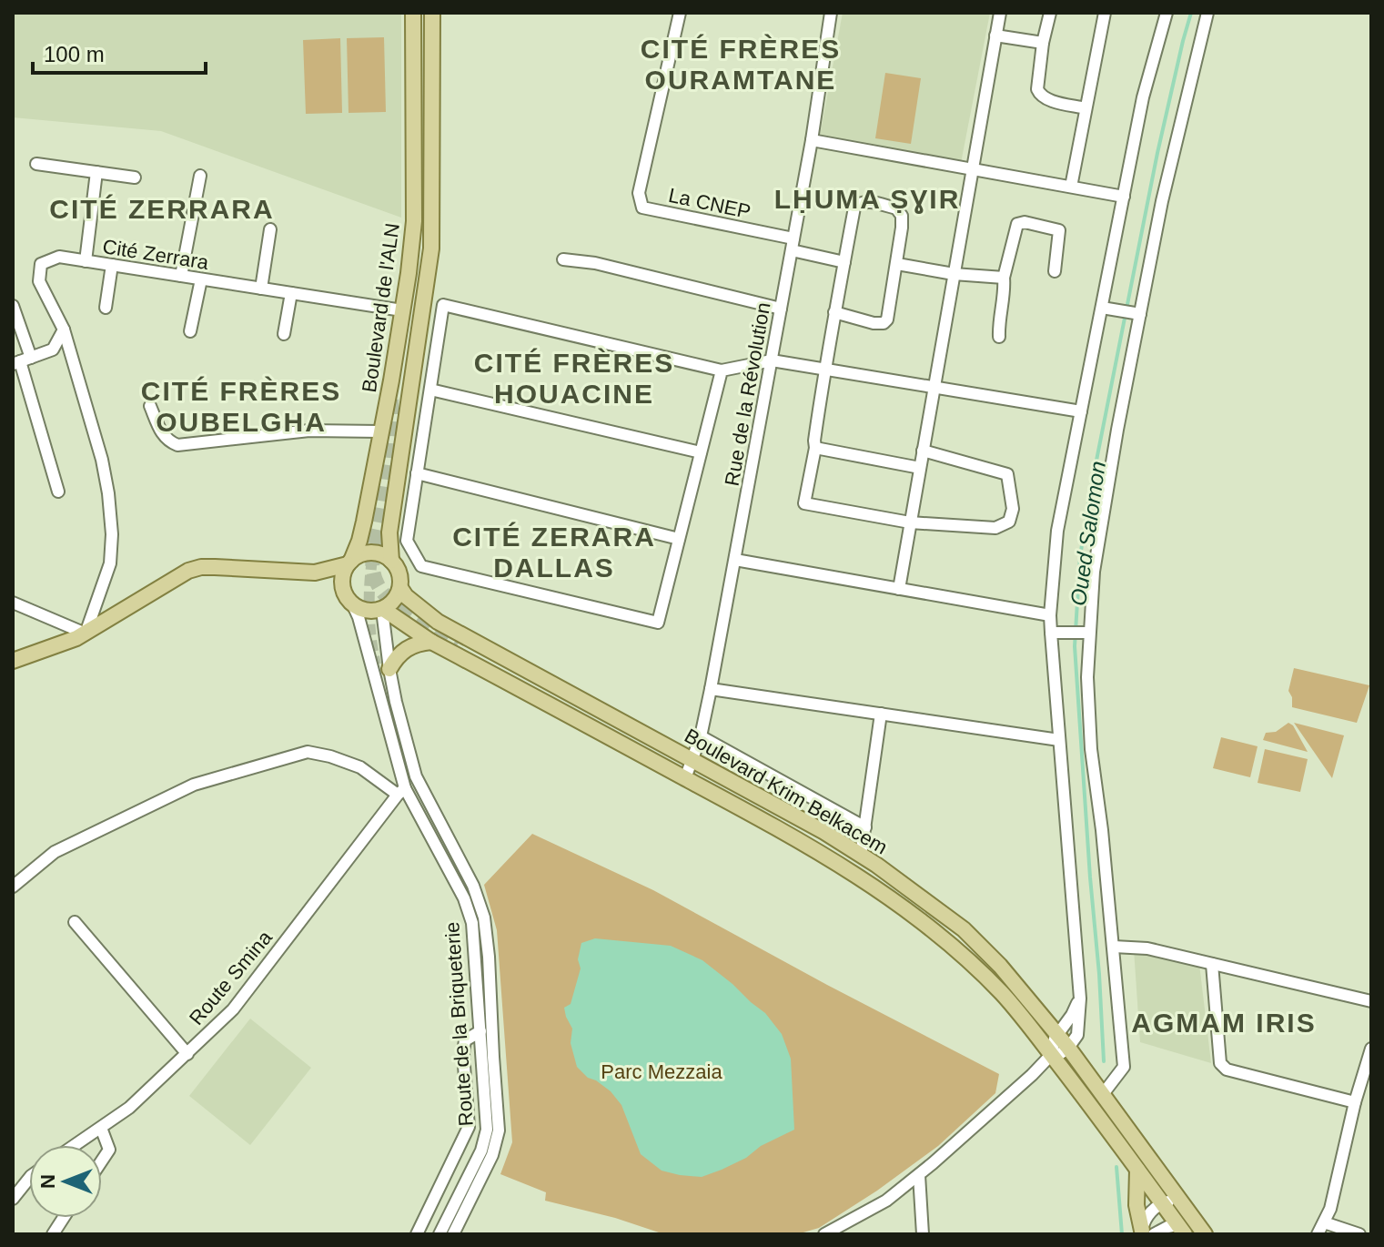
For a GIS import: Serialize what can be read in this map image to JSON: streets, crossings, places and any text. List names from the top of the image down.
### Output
{
  "streets": {
    "main road": ["Boulevard de l'ALN", "Boulevard Krim Belkacem"],
    "street": [
      "La CNEP",
      "Cité Zerrara",
      "Rue de la Révolution",
      "Route Smina",
      "Route de la Briqueterie"
    ]
  },
  "crossings": [
    ["La CNEP", "Rue de la Révolution"],
    ["Cité Zerrara", "Boulevard de l'ALN"],
    ["Boulevard de l'ALN", "Boulevard Krim Belkacem"],
    ["Boulevard de l'ALN", "Route de la Briqueterie"],
    ["Rue de la Révolution", "Boulevard Krim Belkacem"],
    ["Boulevard Krim Belkacem", "Route de la Briqueterie"],
    ["Route Smina", "Route de la Briqueterie"]
  ],
  "districts": [
    "CITÉ FRÈRES OURAMTANE",
    "LḤUMA ṢƔIR",
    "CITÉ ZERRARA",
    "CITÉ FRÈRES HOUACINE",
    "CITÉ FRÈRES OUBELGHA",
    "CITÉ ZERARA DALLAS",
    "AGMAM IRIS"
  ],
  "water": ["Oued Salomon"],
  "parks": ["Parc Mezzaia"],
  "scale_bar": "100 m",
  "north": "left"
}
